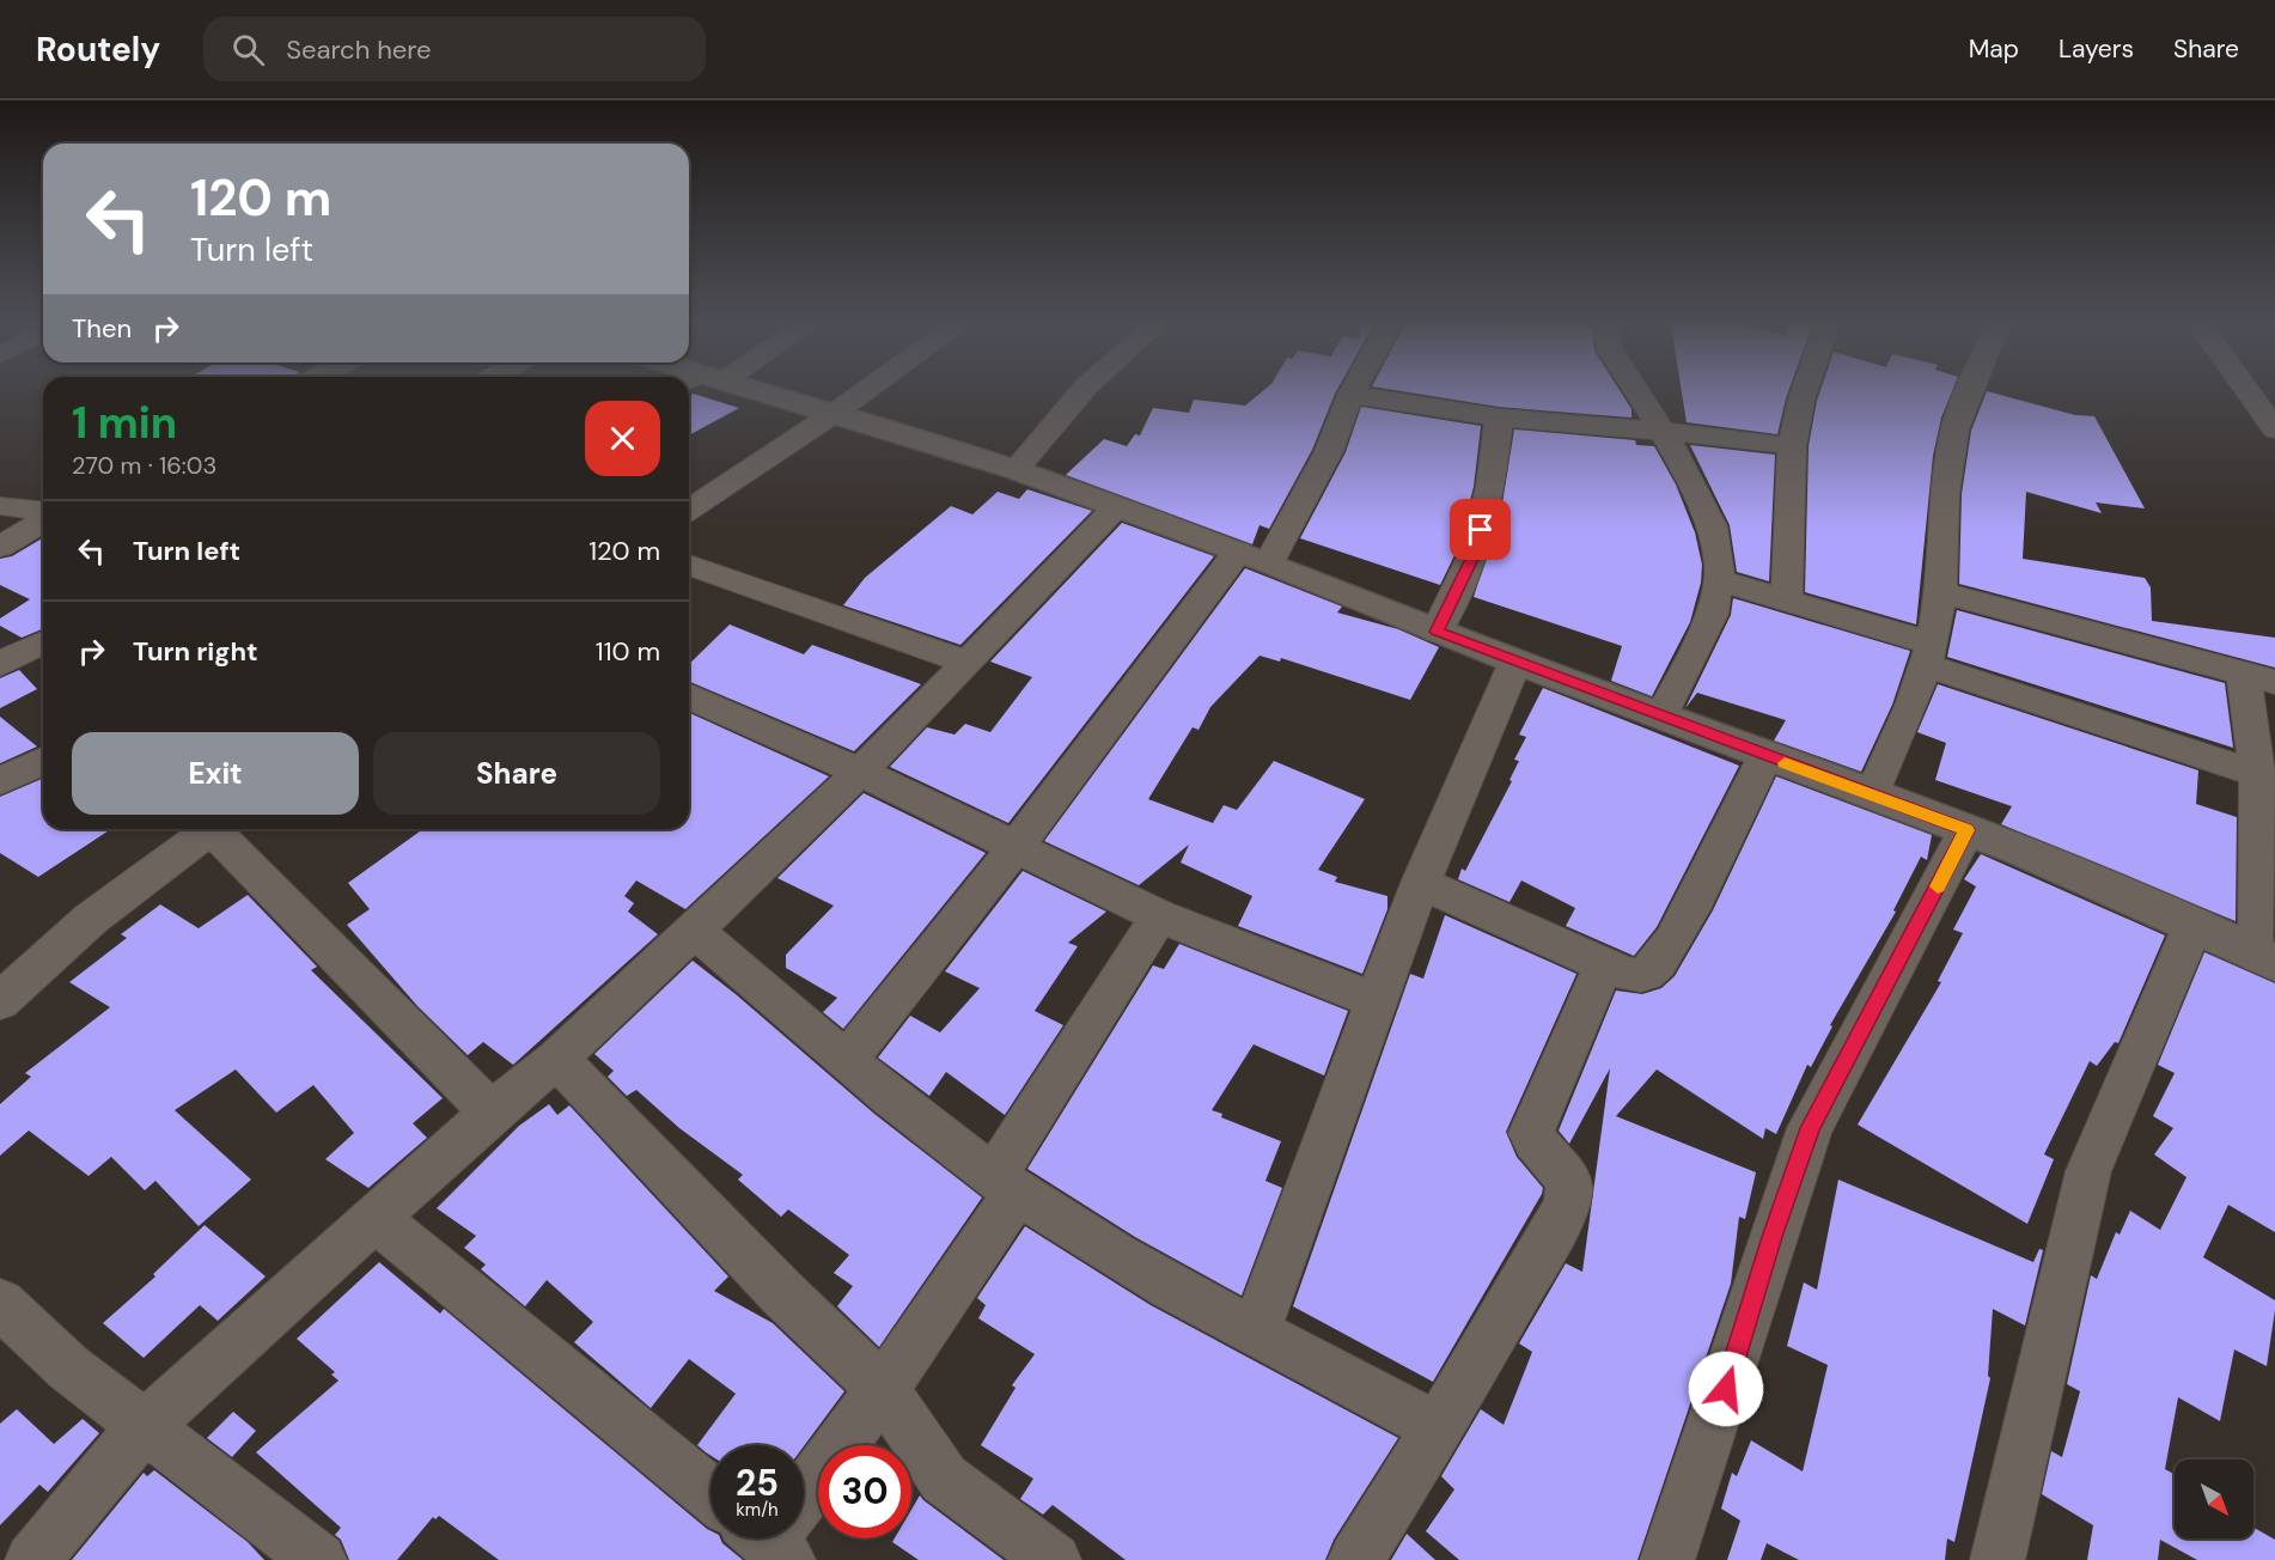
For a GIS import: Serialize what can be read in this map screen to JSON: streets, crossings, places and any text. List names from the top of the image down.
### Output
{
  "north": "bottom right",
  "page": {
    "header": "Routely",
    "search": "Search here",
    "nav": ["Map", "Layers", "Share"],
    "turn": ["120 m", "Turn left"],
    "then": "Then",
    "heading": ["1 min", "270 m · 16:03"],
    "list": [
      {
        "name": "Turn left",
        "value": "120 m"
      },
      {
        "name": "Turn right",
        "value": "110 m"
      }
    ],
    "buttons": ["Exit", "Share"],
    "speed": "25 km/h",
    "limit": "30"
  }
}
